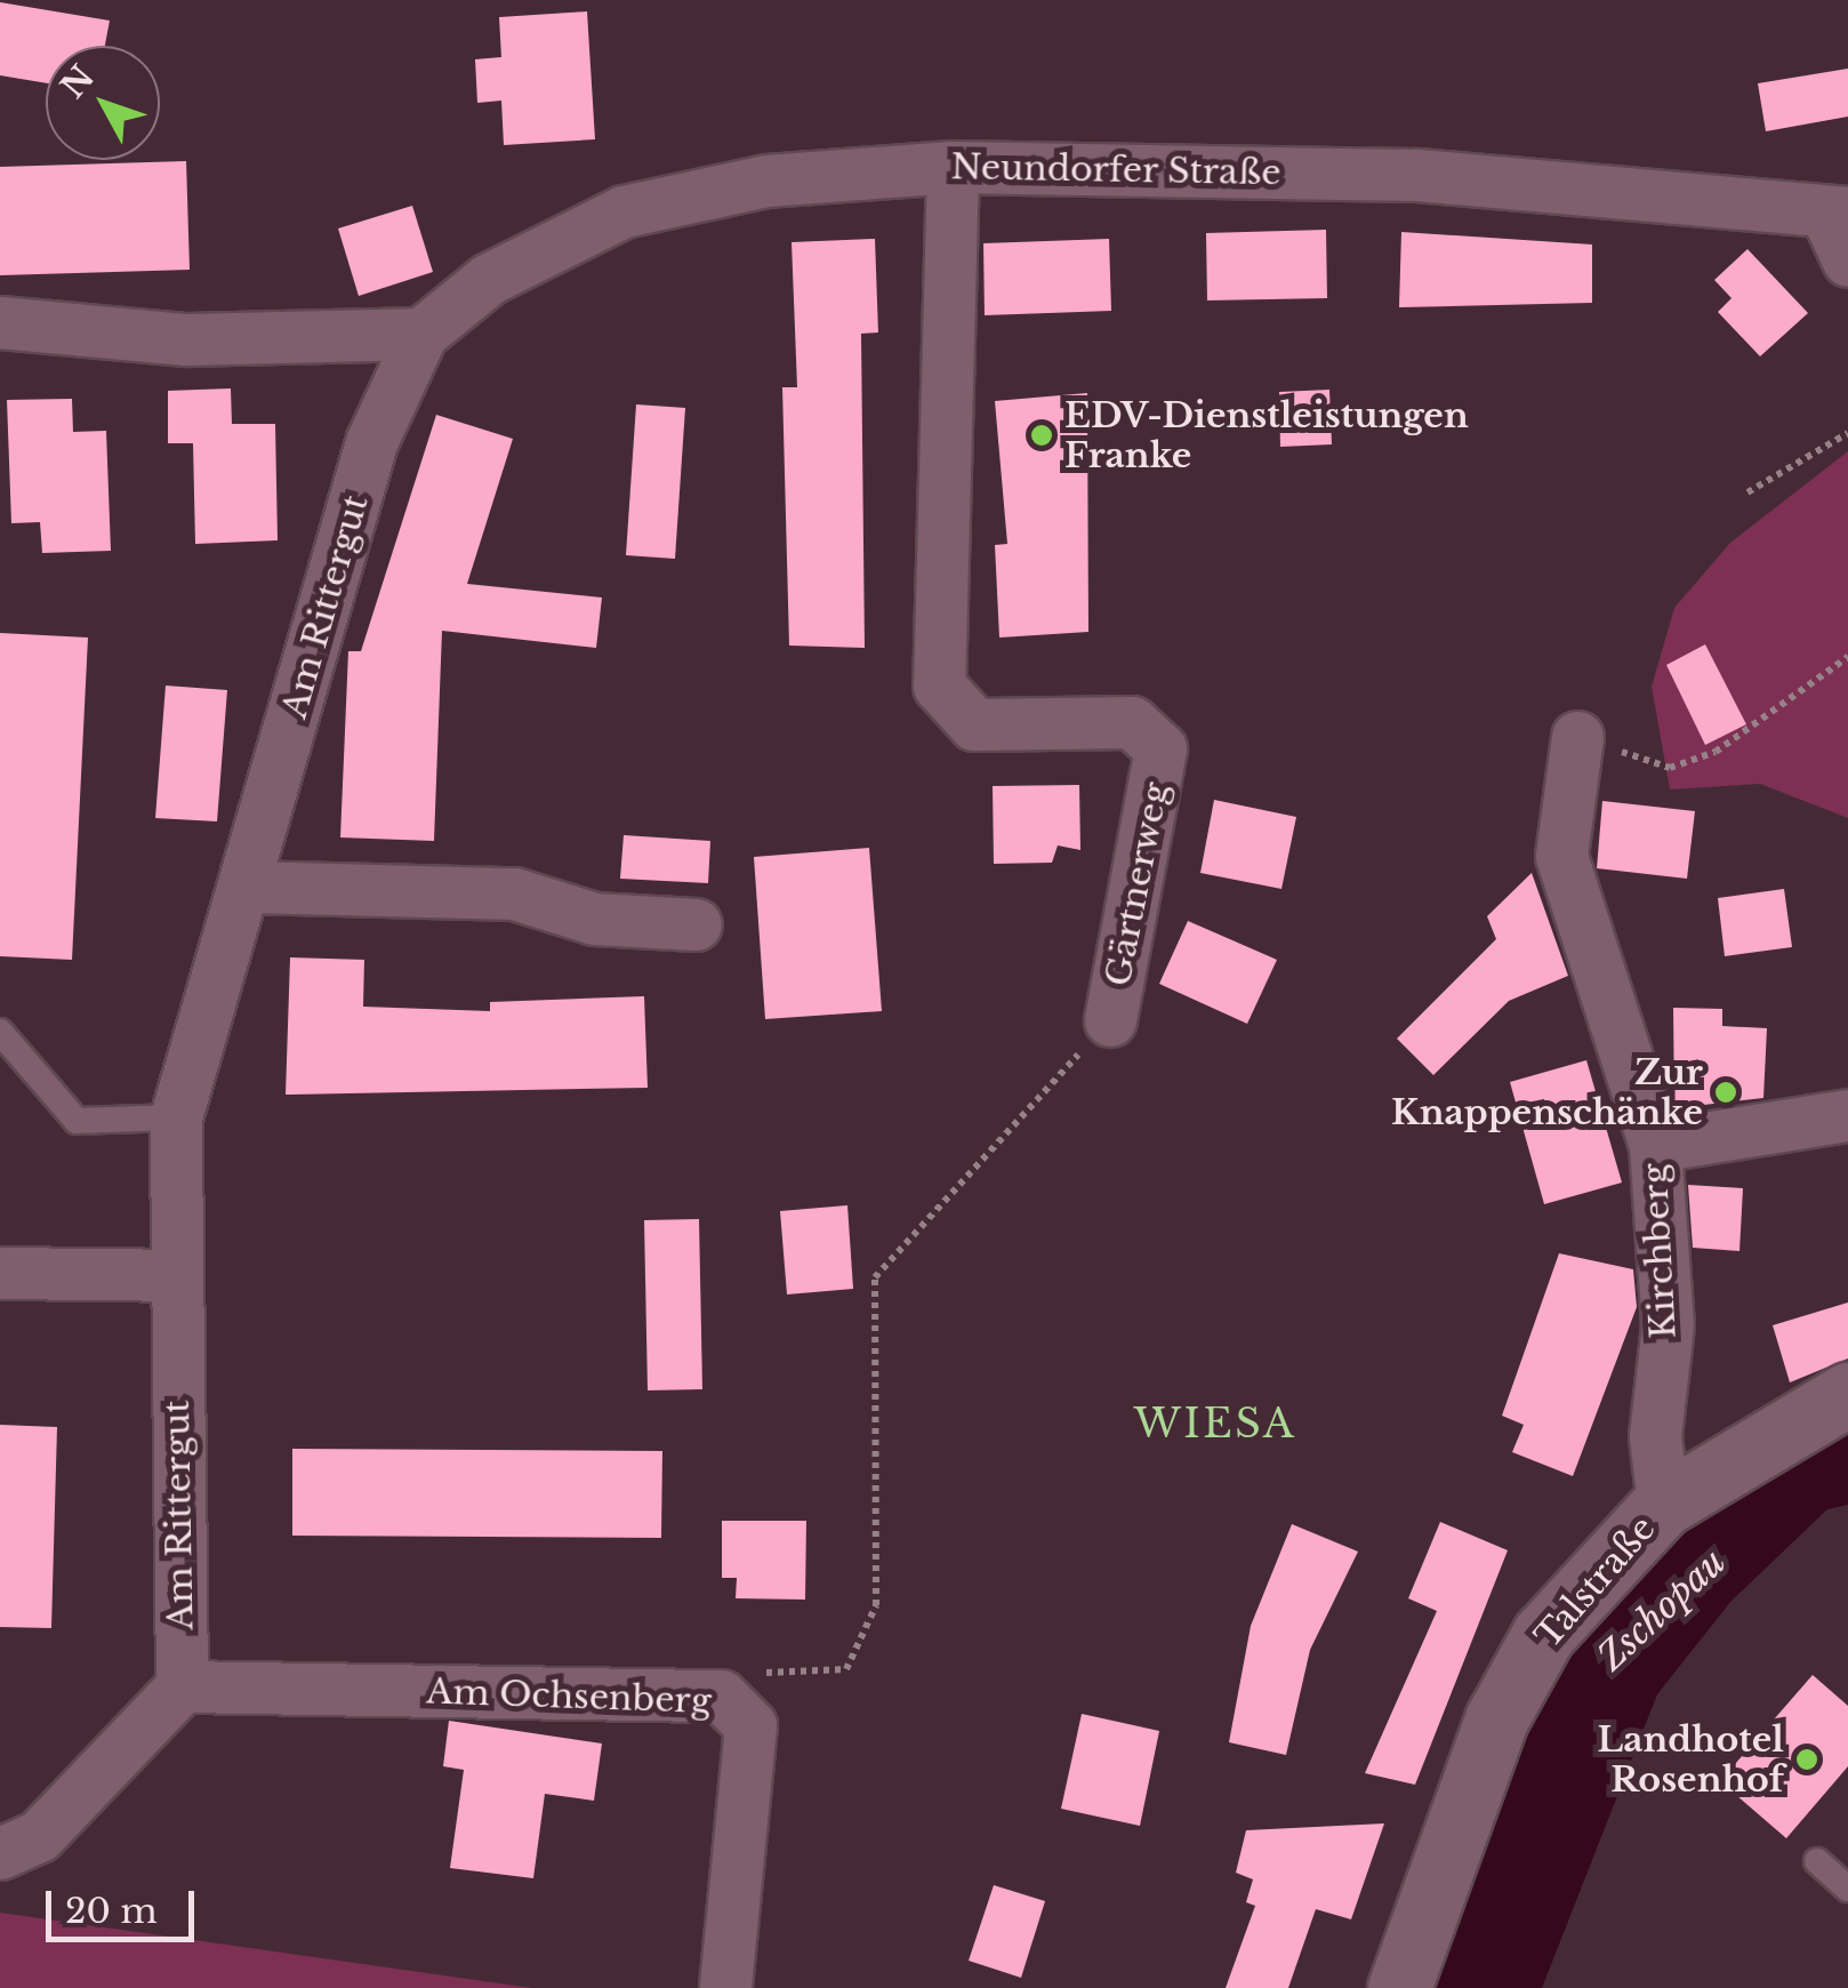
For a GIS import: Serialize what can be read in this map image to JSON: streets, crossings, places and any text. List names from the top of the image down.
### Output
{
  "streets": {
    "main road": ["Talstraße"],
    "street": [
      "Neundorfer Straße",
      "Am Rittergut",
      "Gärtnerweg",
      "Kirchberg",
      "Am Ochsenberg"
    ]
  },
  "crossings": [
    ["Neundorfer Straße", "Am Rittergut"],
    ["Neundorfer Straße", "Gärtnerweg"],
    ["Am Rittergut", "Am Ochsenberg"],
    ["Gärtnerweg", "Am Ochsenberg"],
    ["Kirchberg", "Talstraße"]
  ],
  "districts": ["WIESA"],
  "water": ["Zschopau"],
  "places": ["EDV-Dienstleistungen Franke", "Zur Knappenschänke", "Landhotel Rosenhof"],
  "scale_bar": "20 m",
  "north": "top left"
}
